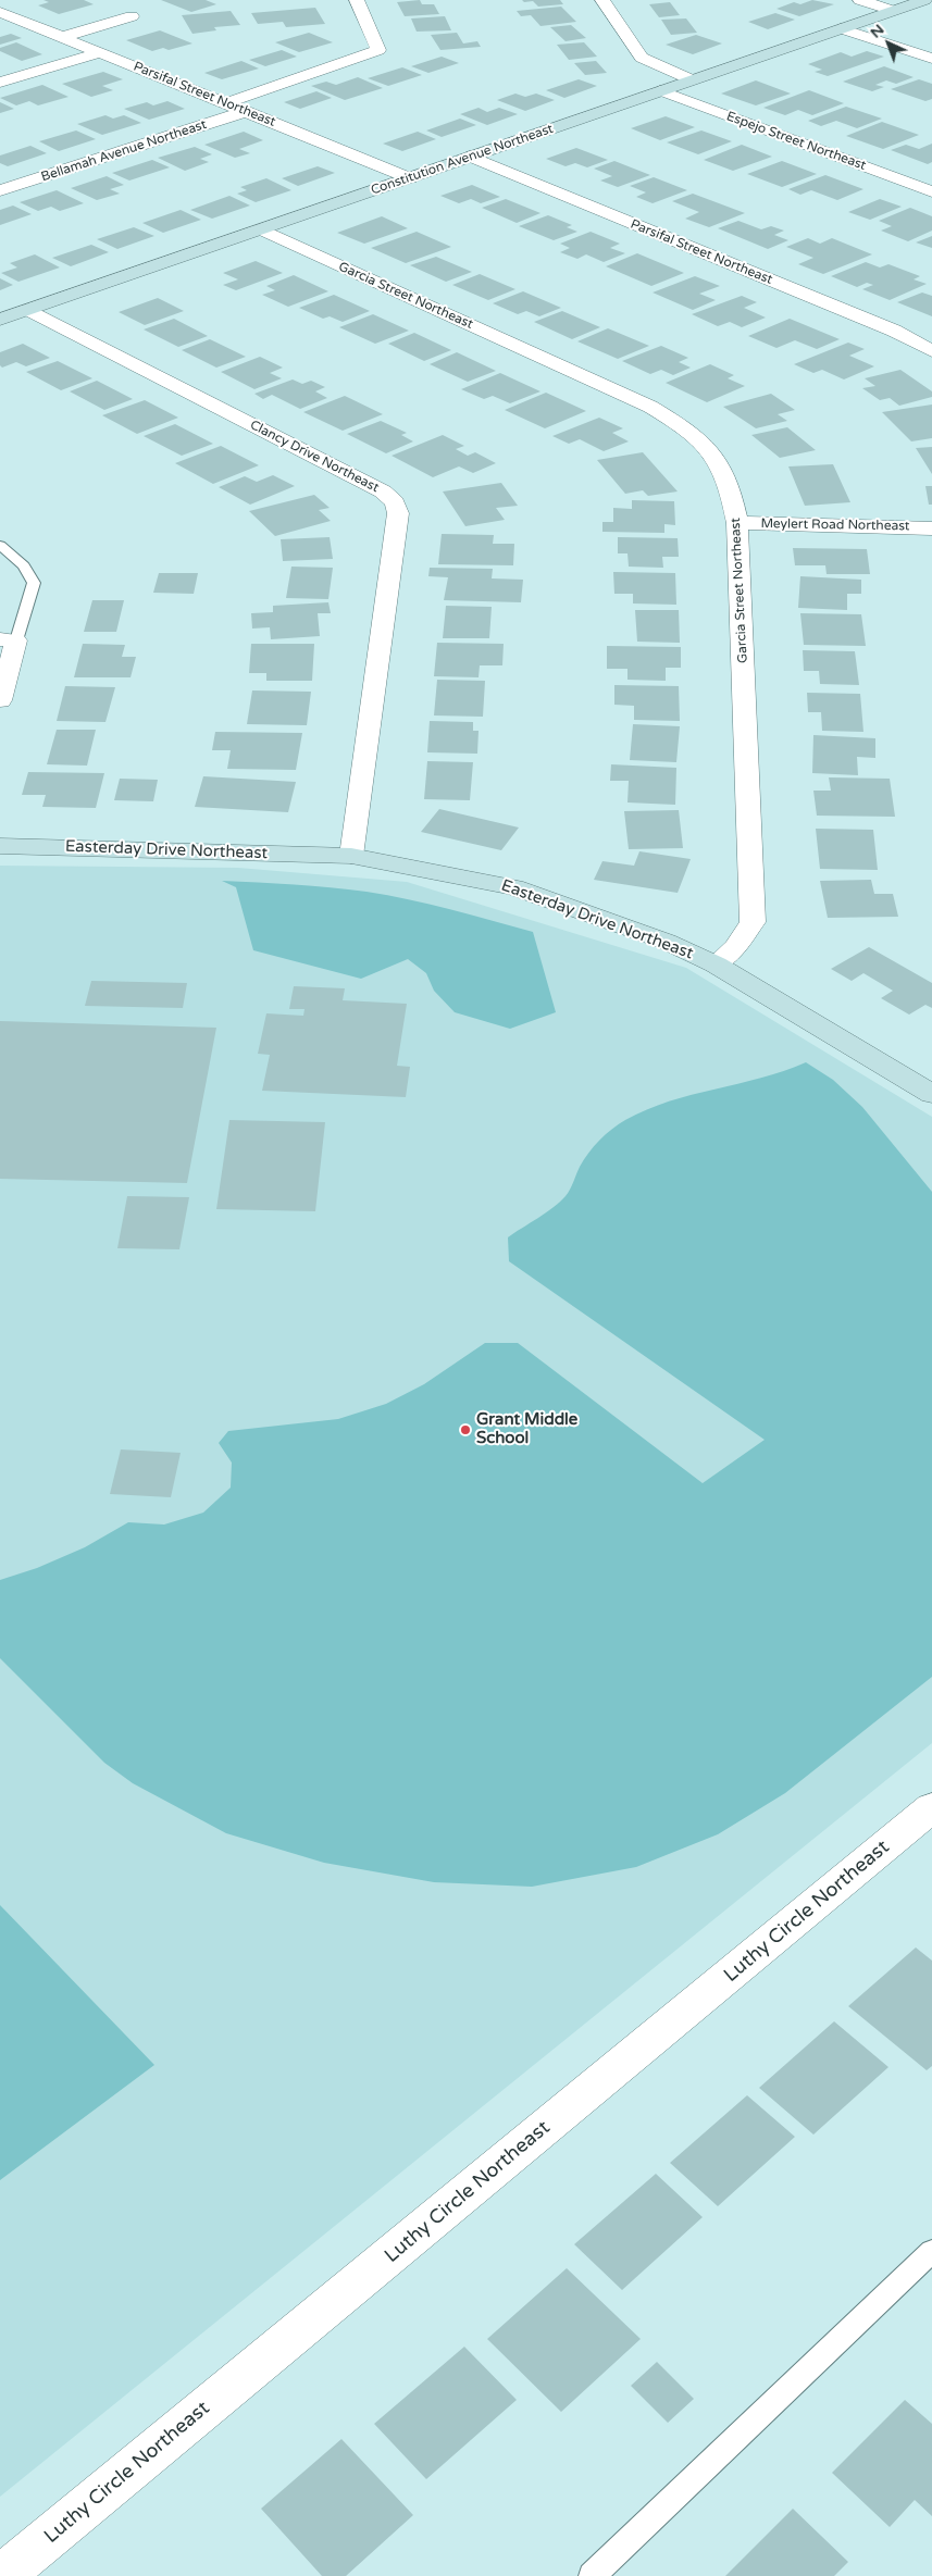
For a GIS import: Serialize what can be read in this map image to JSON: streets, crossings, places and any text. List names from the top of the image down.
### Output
{
  "streets": {
    "street": [
      "Parsifal Street Northeast",
      "Espejo Street Northeast",
      "Bellamah Avenue Northeast",
      "Constitution Avenue Northeast",
      "Garcia Street Northeast",
      "Clancy Drive Northeast",
      "Meylert Road Northeast",
      "Easterday Drive Northeast",
      "Luthy Circle Northeast"
    ]
  },
  "crossings": [
    ["Parsifal Street Northeast", "Bellamah Avenue Northeast"],
    ["Parsifal Street Northeast", "Constitution Avenue Northeast"],
    ["Espejo Street Northeast", "Constitution Avenue Northeast"],
    ["Constitution Avenue Northeast", "Garcia Street Northeast"],
    ["Constitution Avenue Northeast", "Clancy Drive Northeast"],
    ["Garcia Street Northeast", "Meylert Road Northeast"],
    ["Garcia Street Northeast", "Easterday Drive Northeast"],
    ["Clancy Drive Northeast", "Easterday Drive Northeast"]
  ],
  "places": ["Grant Middle School"],
  "north": "top left"
}
